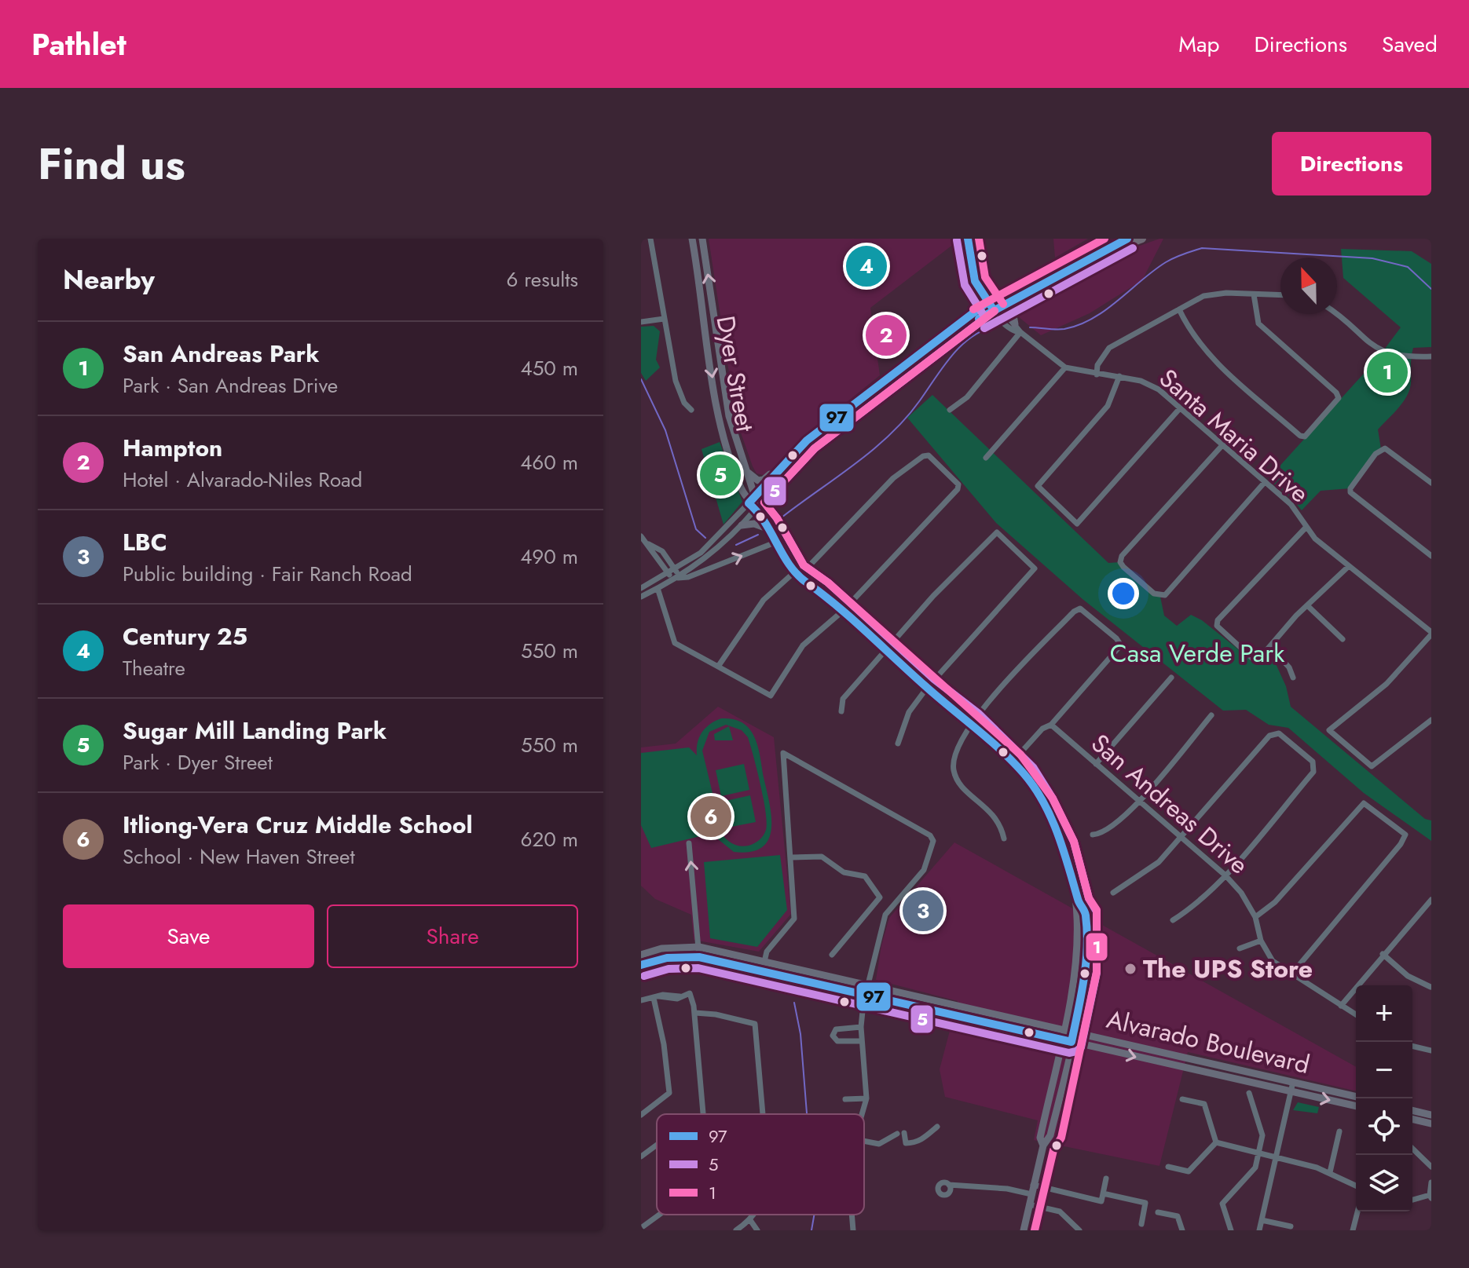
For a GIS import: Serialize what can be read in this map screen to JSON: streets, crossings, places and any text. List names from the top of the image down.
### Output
{
  "streets": {
    "main road": ["Dyer Street", "Alvarado Boulevard"],
    "street": ["Santa Maria Drive", "San Andreas Drive"]
  },
  "crossings": [
    ["Dyer Street", "Alvarado Boulevard"]
  ],
  "parks": ["Casa Verde Park"],
  "places": ["The UPS Store"],
  "lines": ["transit line 97", "transit line 1", "transit line 5"],
  "legend": ["97", "5", "1"],
  "north": "top",
  "page": {
    "header": "Pathlet",
    "nav": ["Map", "Directions", "Saved"],
    "title": "Find us",
    "buttons": [
      "Directions",
      ["Save", "Share"]
    ],
    "heading": ["Nearby", "6 results"],
    "pins": [
      "4",
      "2",
      "1",
      "5",
      "6",
      "3"
    ],
    "list": [
      {
        "mark": "1",
        "name": "San Andreas Park",
        "note": "Park · San Andreas Drive",
        "value": "450 m"
      },
      {
        "mark": "2",
        "name": "Hampton",
        "note": "Hotel · Alvarado-Niles Road",
        "value": "460 m"
      },
      {
        "mark": "3",
        "name": "LBC",
        "note": "Public building · Fair Ranch Road",
        "value": "490 m"
      },
      {
        "mark": "4",
        "name": "Century 25",
        "note": "Theatre",
        "value": "550 m"
      },
      {
        "mark": "5",
        "name": "Sugar Mill Landing Park",
        "note": "Park · Dyer Street",
        "value": "550 m"
      },
      {
        "mark": "6",
        "name": "Itliong-Vera Cruz Middle School",
        "note": "School · New Haven Street",
        "value": "620 m"
      }
    ],
    "map_buttons": ["+", "−"]
  }
}
